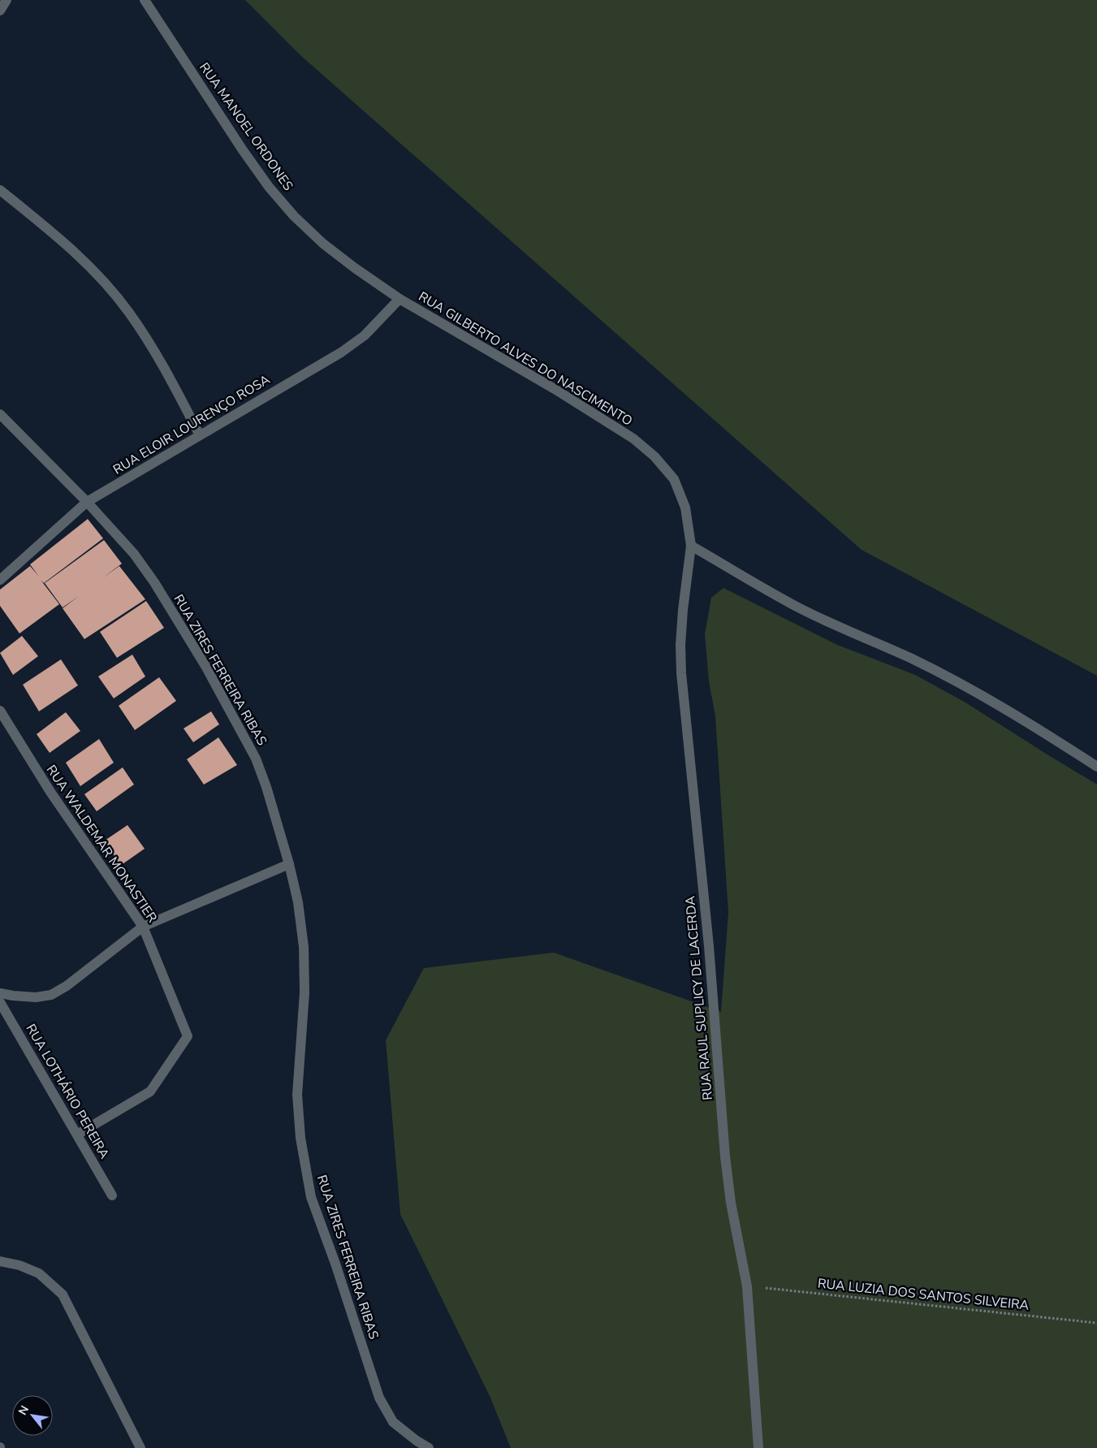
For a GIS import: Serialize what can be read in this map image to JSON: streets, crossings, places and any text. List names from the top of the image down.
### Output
{
  "streets": {
    "street": [
      "RUA MANOEL ORDONES",
      "RUA GILBERTO ALVES DO NASCIMENTO",
      "RUA ELOIR LOURENÇO ROSA",
      "RUA ZIRES FERREIRA RIBAS",
      "RUA WALDEMAR MONASTIER",
      "RUA RAUL SUPLICY DE LACERDA",
      "RUA LOTHÁRIO PEREIRA"
    ],
    "path": ["RUA LUZIA DOS SANTOS SILVEIRA"]
  },
  "crossings": [
    ["RUA MANOEL ORDONES", "RUA GILBERTO ALVES DO NASCIMENTO"],
    ["RUA MANOEL ORDONES", "RUA ELOIR LOURENÇO ROSA"],
    ["RUA GILBERTO ALVES DO NASCIMENTO", "RUA ELOIR LOURENÇO ROSA"],
    ["RUA GILBERTO ALVES DO NASCIMENTO", "RUA RAUL SUPLICY DE LACERDA"],
    ["RUA ELOIR LOURENÇO ROSA", "RUA ZIRES FERREIRA RIBAS"],
    ["RUA WALDEMAR MONASTIER", "RUA LOTHÁRIO PEREIRA"],
    ["RUA RAUL SUPLICY DE LACERDA", "RUA LUZIA DOS SANTOS SILVEIRA"]
  ],
  "north": "top left"
}
